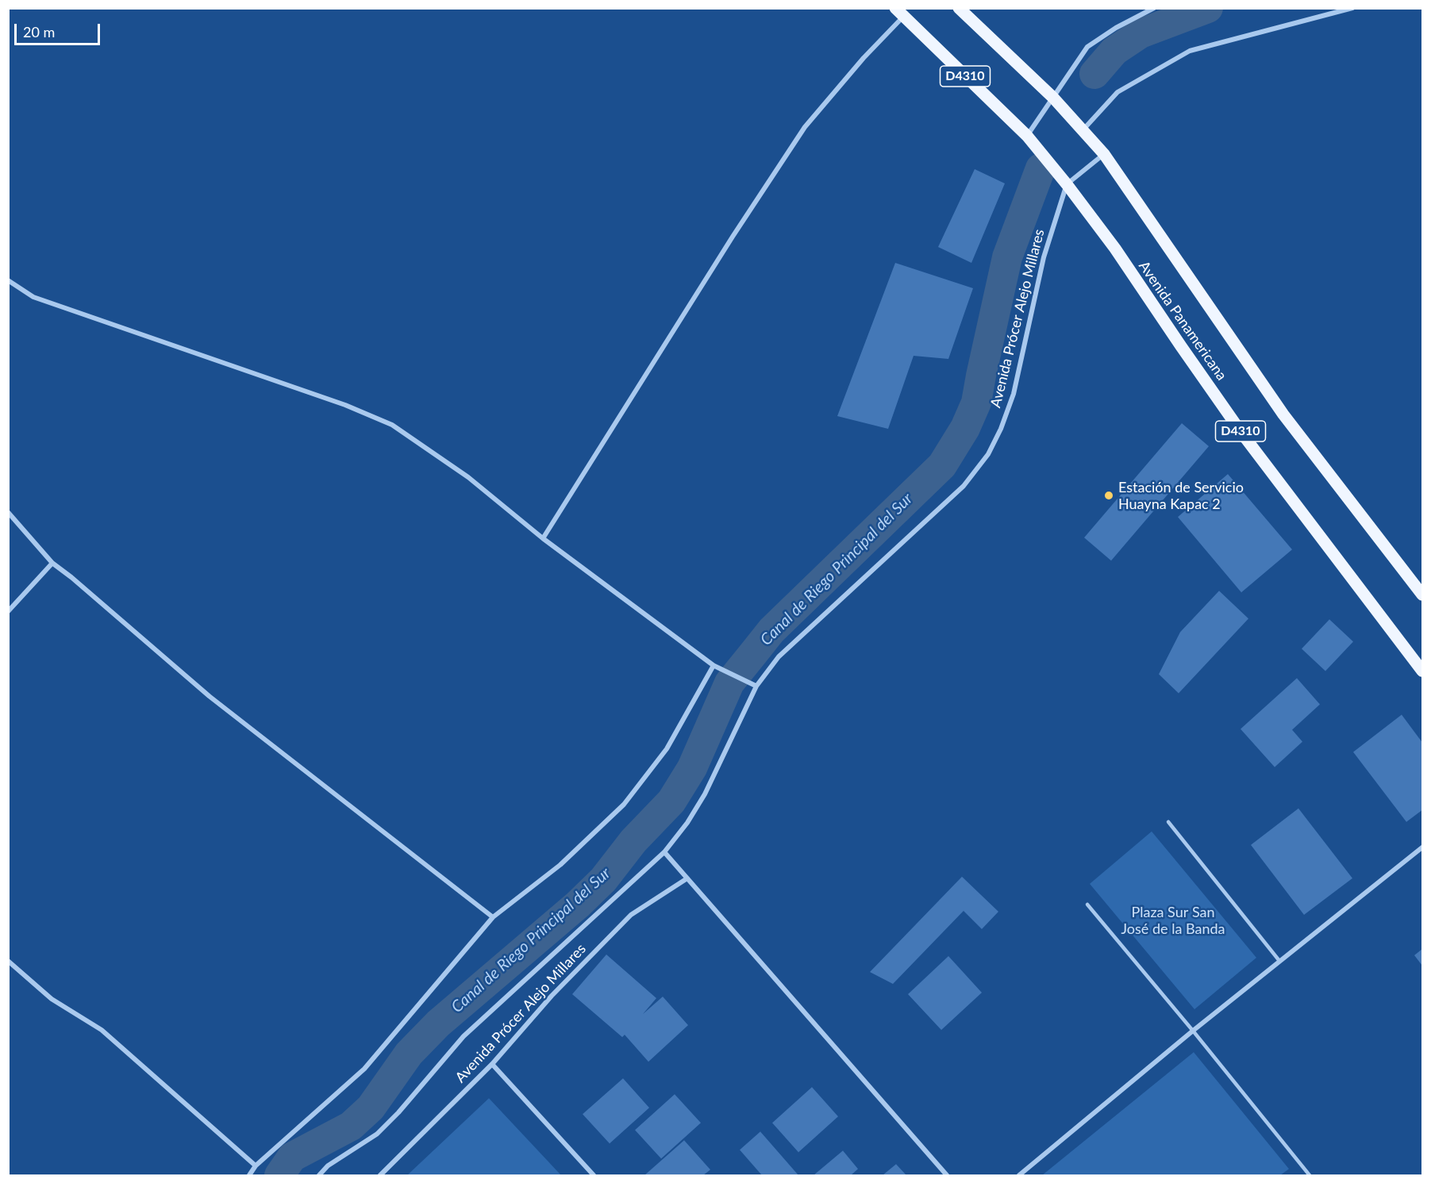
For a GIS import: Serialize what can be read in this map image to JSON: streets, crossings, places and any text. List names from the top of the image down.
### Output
{
  "streets": {
    "main road": ["D4310", "Avenida Panamericana"],
    "street": ["Avenida Prócer Alejo Millares"]
  },
  "crossings": [
    ["Avenida Prócer Alejo Millares", "Avenida Panamericana"]
  ],
  "water": ["Canal de Riego Principal del Sur"],
  "parks": ["Plaza Sur San José de la Banda"],
  "places": ["Estación de Servicio Huayna Kapac 2"],
  "scale_bar": "20 m"
}
